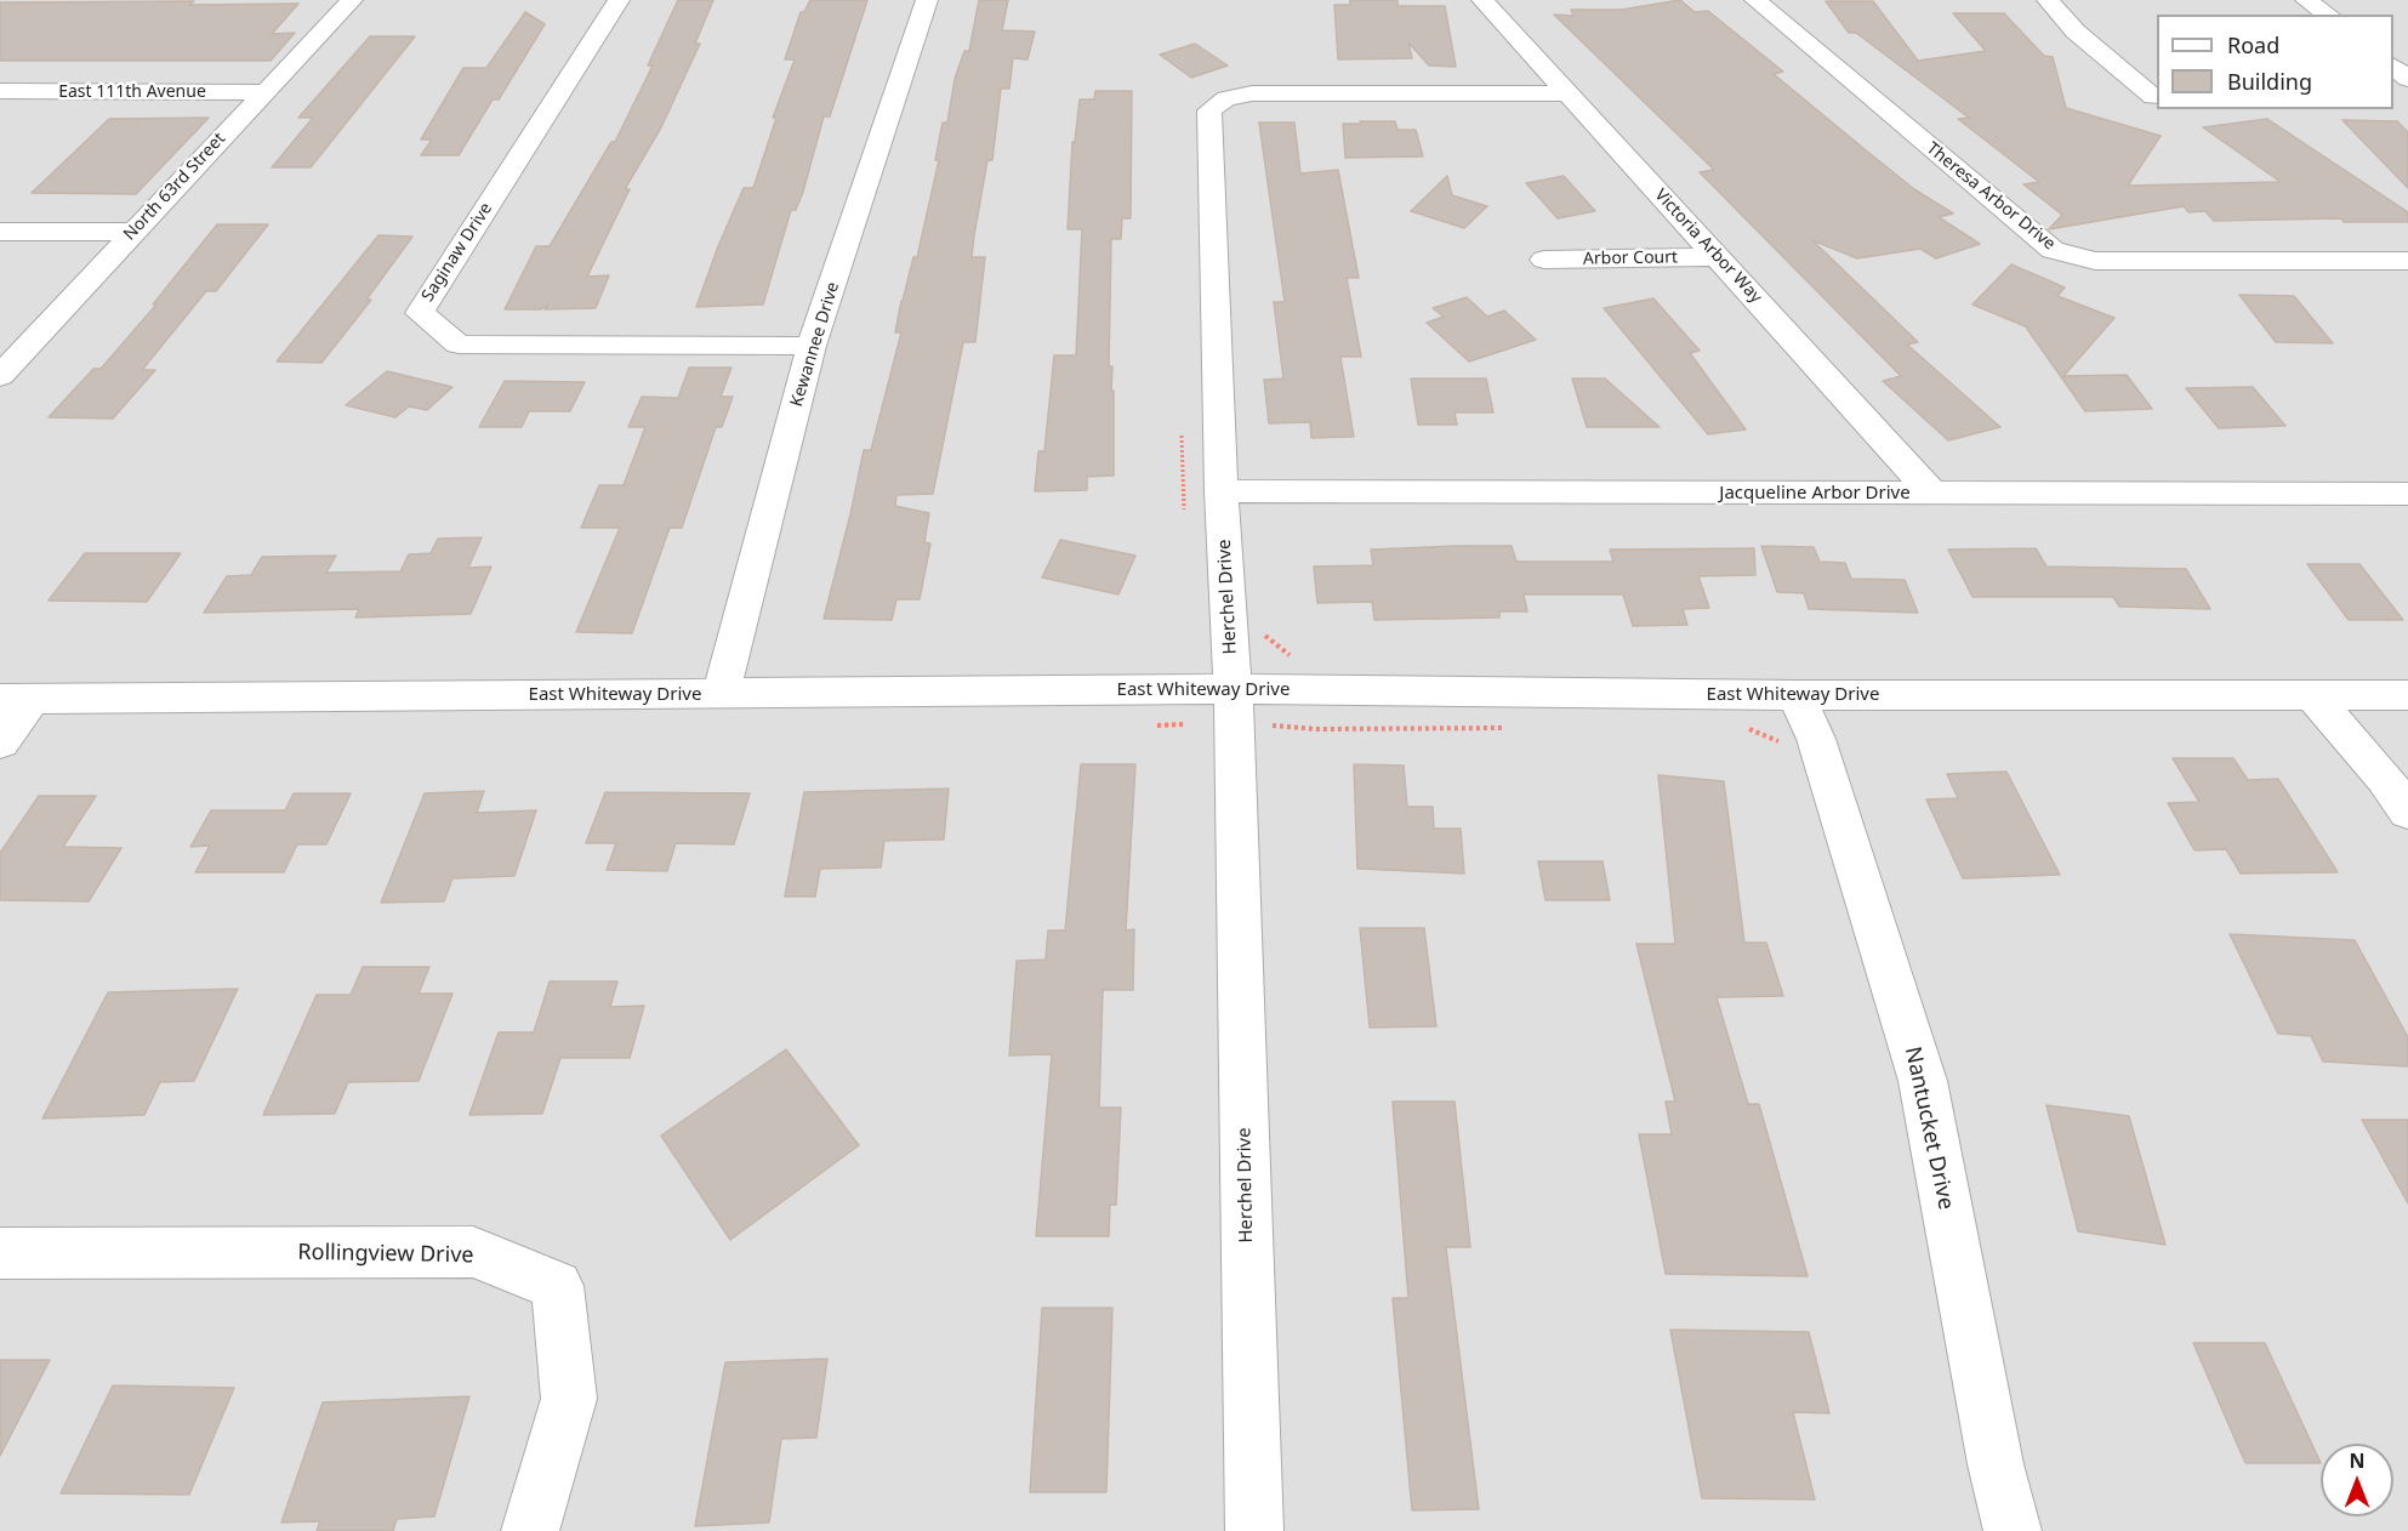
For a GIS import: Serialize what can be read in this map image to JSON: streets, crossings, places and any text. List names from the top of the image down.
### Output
{
  "streets": {
    "street": [
      "East 111th Avenue",
      "North 63rd Street",
      "Theresa Arbor Drive",
      "Victoria Arbor Way",
      "Saginaw Drive",
      "Arbor Court",
      "Kewannee Drive",
      "Jacqueline Arbor Drive",
      "Herchel Drive",
      "East Whiteway Drive",
      "Nantucket Drive",
      "Rollingview Drive"
    ]
  },
  "crossings": [
    ["East 111th Avenue", "North 63rd Street"],
    ["Victoria Arbor Way", "Arbor Court"],
    ["Victoria Arbor Way", "Jacqueline Arbor Drive"],
    ["Victoria Arbor Way", "Herchel Drive"],
    ["Saginaw Drive", "Kewannee Drive"],
    ["Kewannee Drive", "East Whiteway Drive"],
    ["Jacqueline Arbor Drive", "Herchel Drive"],
    ["Herchel Drive", "East Whiteway Drive"],
    ["East Whiteway Drive", "Nantucket Drive"]
  ],
  "legend": ["Road", "Building"],
  "north": "top"
}
